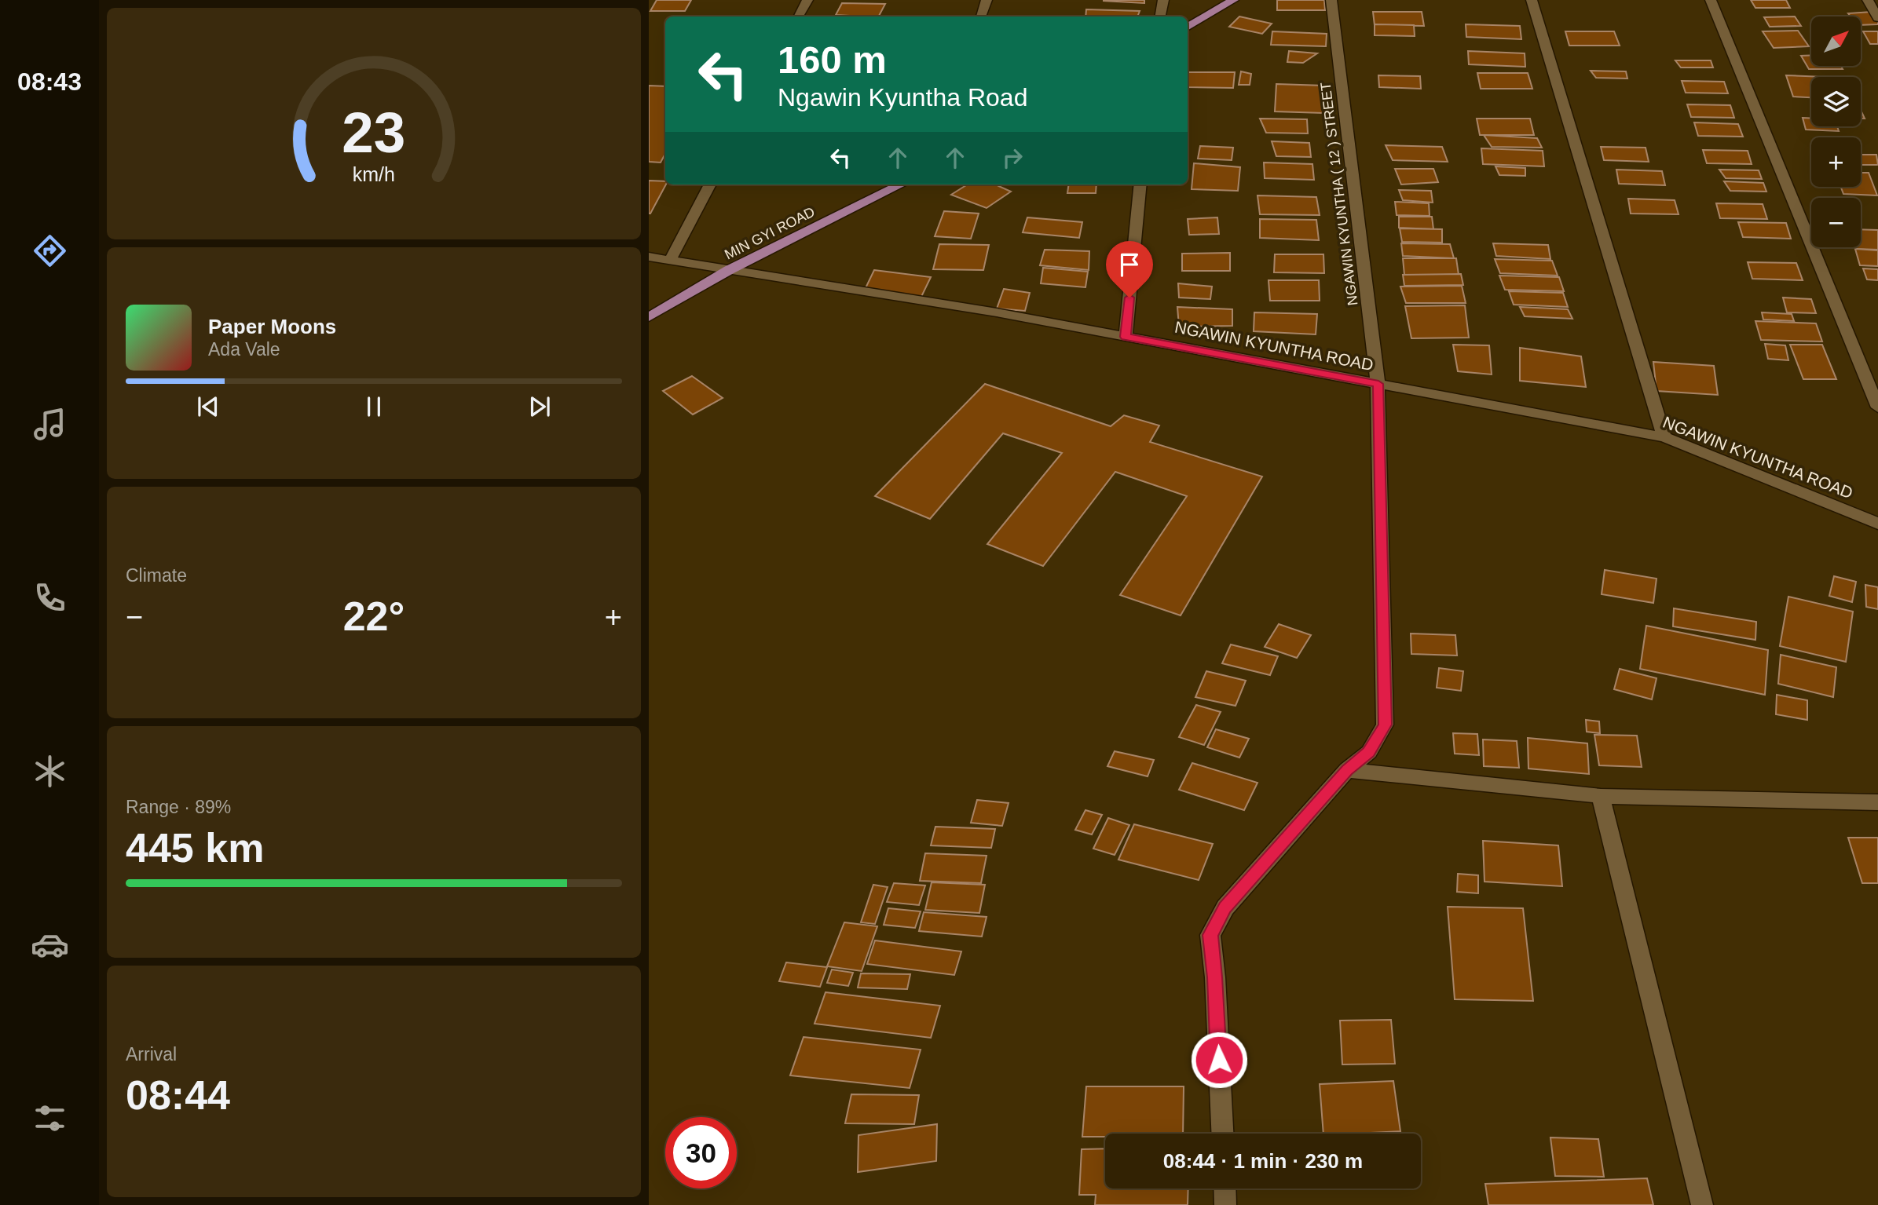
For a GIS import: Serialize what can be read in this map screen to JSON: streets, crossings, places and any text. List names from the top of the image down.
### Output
{
  "streets": {
    "main road": ["MIN GYI ROAD"],
    "street": ["NGAWIN KYUNTHA ( 12 ) STREET", "NGAWIN KYUNTHA ROAD"]
  },
  "crossings": [
    ["NGAWIN KYUNTHA ( 12 ) STREET", "NGAWIN KYUNTHA ROAD"],
    ["MIN GYI ROAD", "NGAWIN KYUNTHA ROAD"]
  ],
  "north": "top right",
  "page": {
    "tabs": "08:43",
    "map_buttons": ["+", "−"],
    "turn": ["160 m", "Ngawin Kyuntha Road"],
    "song": ["Paper Moons", "Ada Vale"],
    "tile": [
      "Climate",
      ["Range · 89%", "445 km"],
      ["Arrival", "08:44"]
    ],
    "heat": ["−", "22°", "+"],
    "limit": "30",
    "trip": "08:44 · 1 min · 230 m",
    "gauge": ["23", "km/h"]
  }
}
